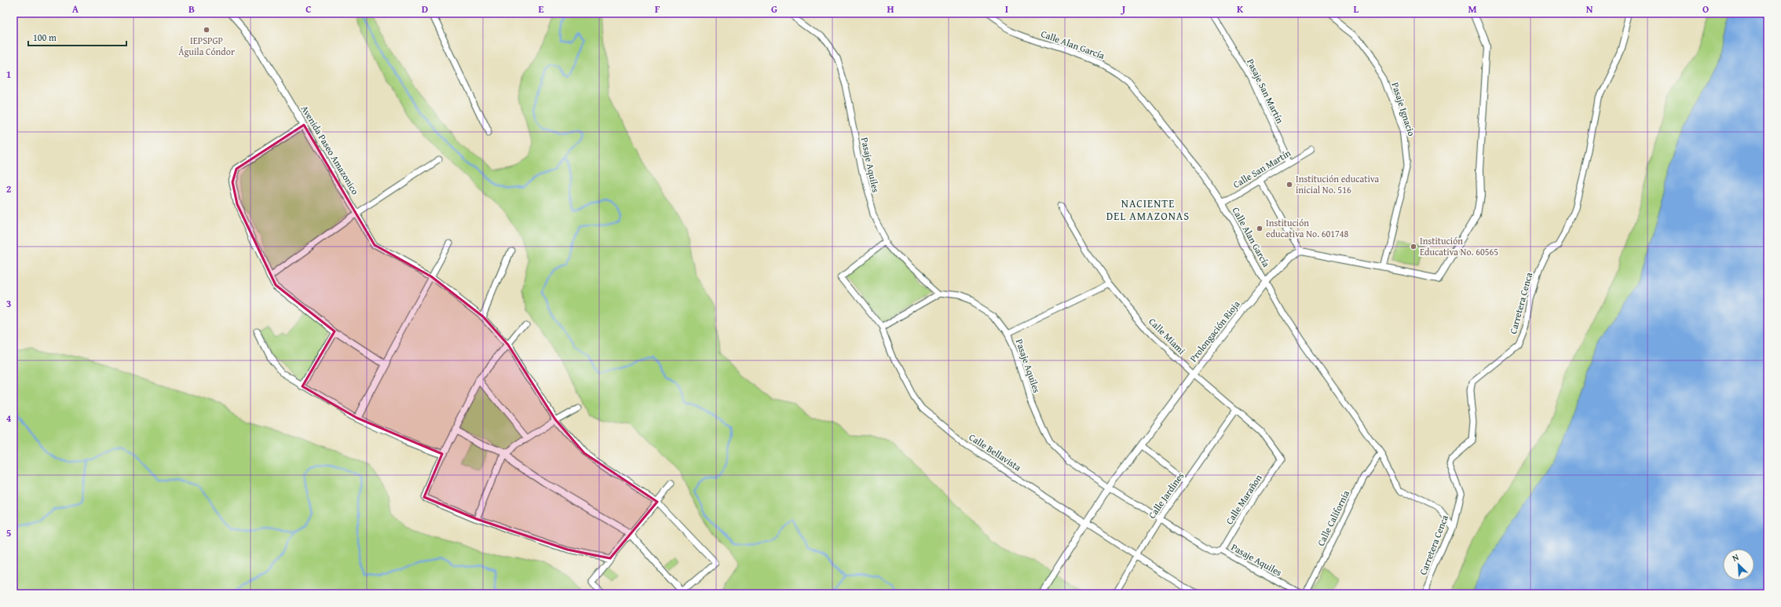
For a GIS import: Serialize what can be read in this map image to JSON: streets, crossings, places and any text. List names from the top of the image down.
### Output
{
  "streets": {
    "street": [
      "Calle Alan García",
      "Pasaje San Martín",
      "Pasaje Ignacio",
      "Avenida Paseo Amazonico",
      "Pasaje Aquiles",
      "Calle San Martín",
      "Carretera Cenca",
      "Prolongación Rioja",
      "Calle Miami",
      "Calle Bellavista",
      "Calle Jardines",
      "Calle Marañon",
      "Calle California"
    ]
  },
  "crossings": [
    ["Calle Alan García", "Calle San Martín"],
    ["Calle Alan García", "Carretera Cenca"],
    ["Calle Alan García", "Prolongación Rioja"],
    ["Calle Alan García", "Calle California"],
    ["Pasaje San Martín", "Calle San Martín"],
    ["Pasaje Aquiles", "Prolongación Rioja"],
    ["Pasaje Aquiles", "Calle Bellavista"],
    ["Pasaje Aquiles", "Calle Jardines"],
    ["Pasaje Aquiles", "Calle Marañon"],
    ["Prolongación Rioja", "Calle Miami"],
    ["Prolongación Rioja", "Calle Bellavista"],
    ["Calle Miami", "Calle Jardines"],
    ["Calle Miami", "Calle Marañon"],
    ["Calle Bellavista", "Calle Jardines"]
  ],
  "districts": ["NACIENTE DEL AMAZONAS"],
  "places": [
    "IEPSPGP Águila Cóndor",
    "Institución educativa inicial No. 516",
    "Institución educativa No. 601748",
    "Institución Educativa No. 60565"
  ],
  "scale_bar": "100 m",
  "north": "top left",
  "grid": {
    "columns": [
      "A",
      "B",
      "C",
      "D",
      "E",
      "F",
      "G",
      "H",
      "I",
      "J",
      "K",
      "L",
      "M",
      "N",
      "O"
    ],
    "rows": [
      "1",
      "2",
      "3",
      "4",
      "5"
    ]
  }
}
